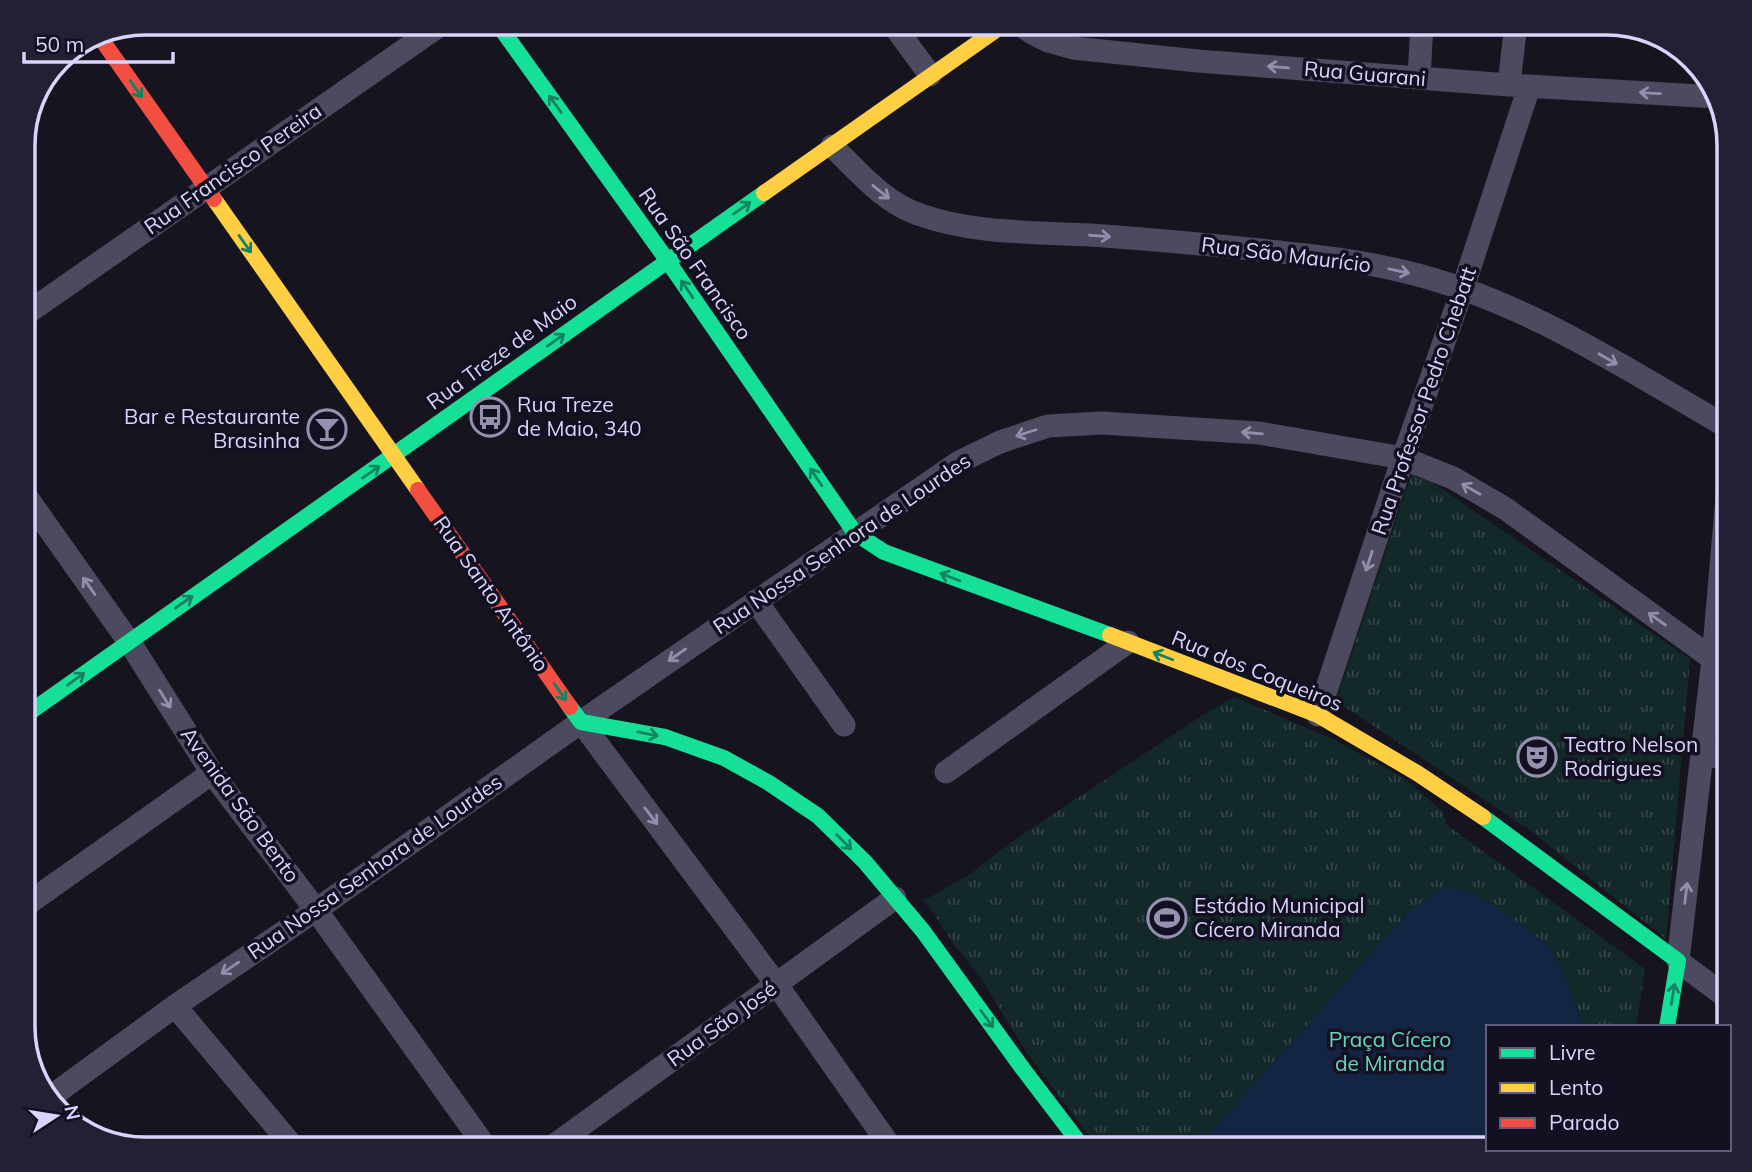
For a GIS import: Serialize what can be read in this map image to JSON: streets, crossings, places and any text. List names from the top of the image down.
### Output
{
  "streets": {
    "street": [
      "Rua Guarani",
      "Rua Francisco Pereira",
      "Rua São Maurício",
      "Rua São Francisco",
      "Rua Treze de Maio",
      "Rua Professor Pedro Chebatt",
      "Rua Nossa Senhora de Lourdes",
      "Rua Santo Antônio",
      "Rua dos Coqueiros",
      "Avenida São Bento",
      "Rua São José"
    ]
  },
  "crossings": [
    ["Rua Guarani", "Rua Professor Pedro Chebatt"],
    ["Rua Francisco Pereira", "Rua Santo Antônio"],
    ["Rua São Maurício", "Rua Treze de Maio"],
    ["Rua São Maurício", "Rua Professor Pedro Chebatt"],
    ["Rua São Francisco", "Rua Treze de Maio"],
    ["Rua São Francisco", "Rua Nossa Senhora de Lourdes"],
    ["Rua São Francisco", "Rua dos Coqueiros"],
    ["Rua Treze de Maio", "Rua Santo Antônio"],
    ["Rua Treze de Maio", "Avenida São Bento"],
    ["Rua Professor Pedro Chebatt", "Rua Nossa Senhora de Lourdes"],
    ["Rua Professor Pedro Chebatt", "Rua dos Coqueiros"],
    ["Rua Nossa Senhora de Lourdes", "Rua Santo Antônio"],
    ["Rua Nossa Senhora de Lourdes", "Rua dos Coqueiros"],
    ["Rua Nossa Senhora de Lourdes", "Avenida São Bento"],
    ["Rua Santo Antônio", "Rua São José"]
  ],
  "one_way": [
    "Rua Guarani",
    "Rua São Maurício",
    "Rua São Francisco",
    "Rua Treze de Maio",
    "Rua Professor Pedro Chebatt",
    "Rua Nossa Senhora de Lourdes",
    "Rua Santo Antônio",
    "Rua dos Coqueiros"
  ],
  "parks": ["Praça Cícero de Miranda"],
  "places": {
    "bus stop": ["Rua Treze de Maio, 340"],
    "bar": ["Bar e Restaurante Brasinha"],
    "theatre": ["Teatro Nelson Rodrigues"],
    "sports": ["Estádio Municipal Cícero Miranda"]
  },
  "legend": ["Livre", "Lento", "Parado"],
  "scale_bar": "50 m",
  "north": "right"
}
